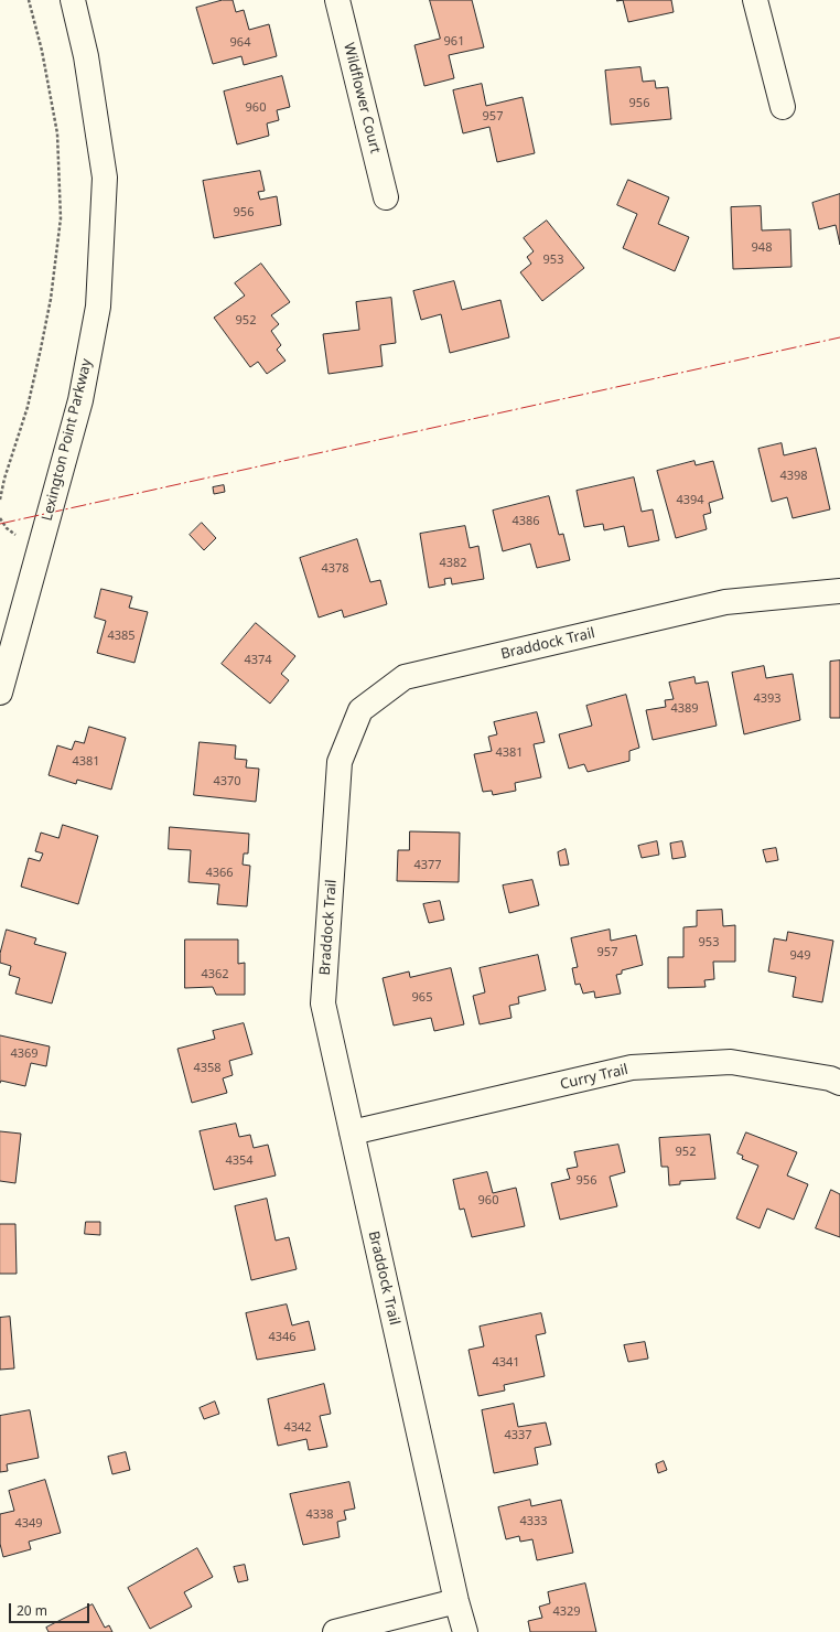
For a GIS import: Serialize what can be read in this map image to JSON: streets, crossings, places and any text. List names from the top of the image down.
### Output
{
  "streets": {
    "street": [
      "Wildflower Court",
      "Lexington Point Parkway",
      "Braddock Trail",
      "Curry Trail"
    ]
  },
  "crossings": [
    ["Braddock Trail", "Curry Trail"]
  ],
  "house_numbers": [
    "961",
    "964",
    "956",
    "960",
    "957",
    "956",
    "948",
    "953",
    "952",
    "4398",
    "4394",
    "4386",
    "4382",
    "4378",
    "4385",
    "4374",
    "4393",
    "4389",
    "4381",
    "4381",
    "4370",
    "4377",
    "4366",
    "953",
    "957",
    "949",
    "4362",
    "965",
    "4369",
    "4358",
    "952",
    "4354",
    "956",
    "960",
    "4346",
    "4341",
    "4342",
    "4337",
    "4338",
    "4333",
    "4349",
    "4329"
  ],
  "scale_bar": "20 m"
}
